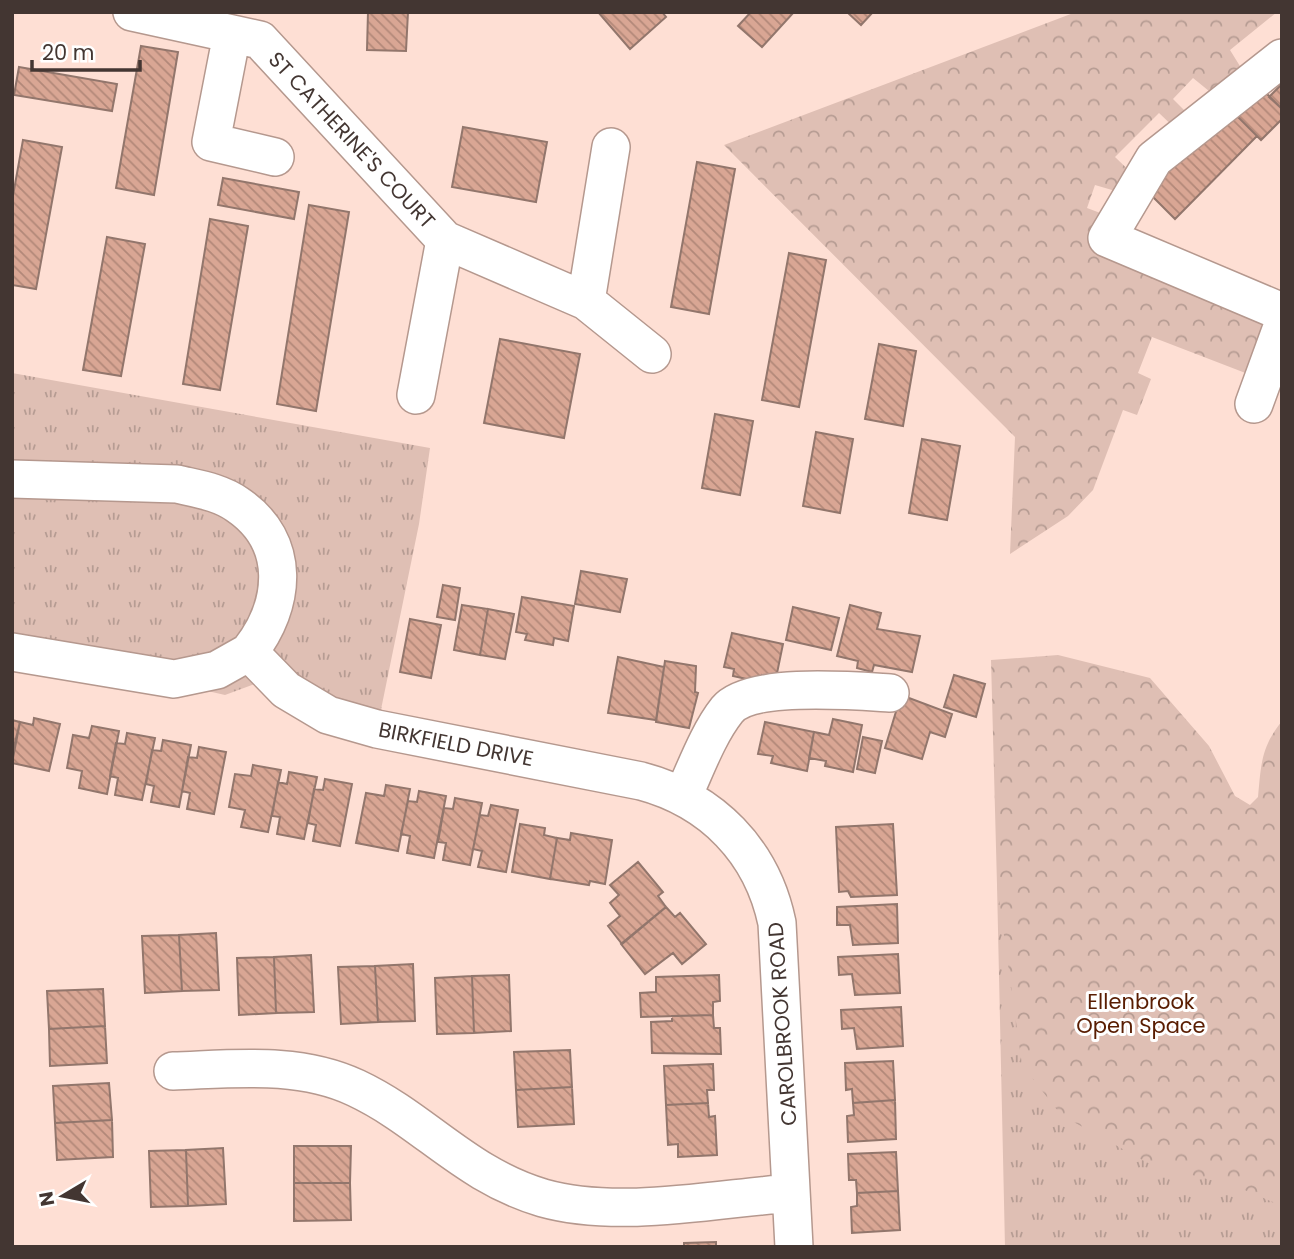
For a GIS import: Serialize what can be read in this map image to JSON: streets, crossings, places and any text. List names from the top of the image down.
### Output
{
  "streets": {
    "street": ["ST CATHERINE'S COURT", "BIRKFIELD DRIVE", "CAROLBROOK ROAD"]
  },
  "crossings": [
    ["BIRKFIELD DRIVE", "CAROLBROOK ROAD"]
  ],
  "parks": ["Ellenbrook Open Space"],
  "scale_bar": "20 m",
  "north": "left"
}
